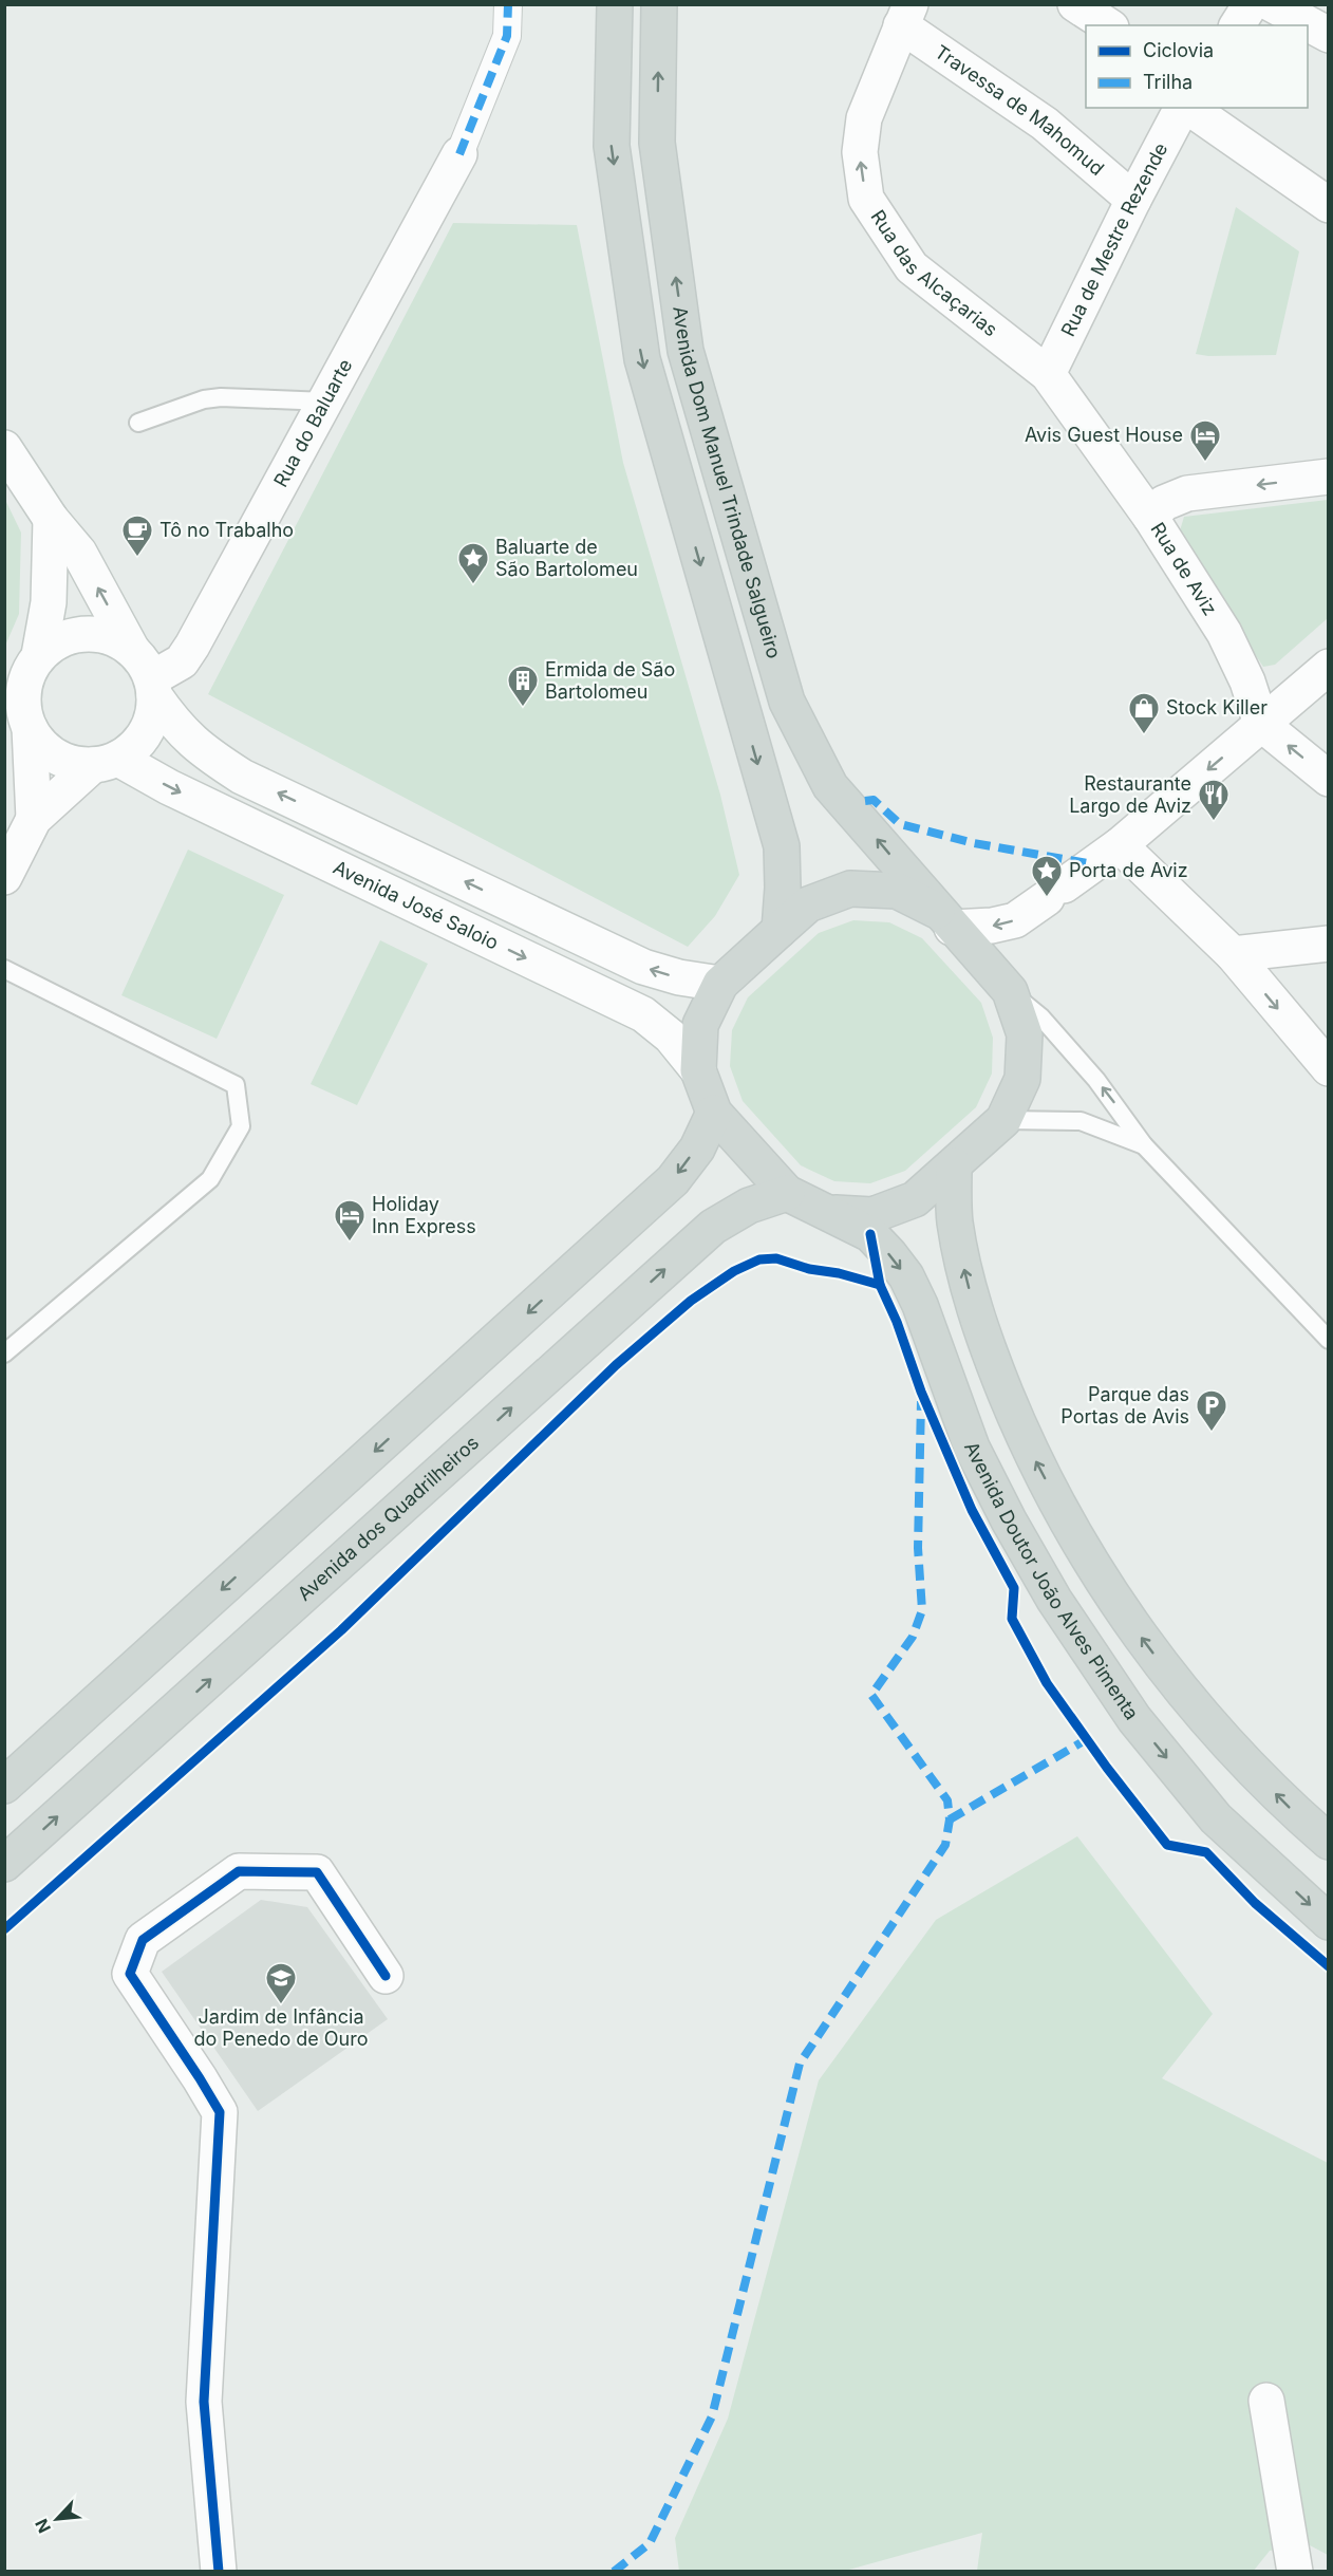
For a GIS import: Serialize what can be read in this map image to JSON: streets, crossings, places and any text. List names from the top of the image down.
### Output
{
  "streets": {
    "main road": ["Avenida Dom Manuel Trindade Salgueiro", "Avenida dos Quadrilheiros", "Avenida Doutor João Alves Pimenta"],
    "street": [
      "Travessa de Mahomud",
      "Rua de Mestre Rezende",
      "Rua das Alcaçarias",
      "Rua do Baluarte",
      "Rua de Aviz",
      "Avenida José Saloio"
    ]
  },
  "crossings": [
    ["Travessa de Mahomud", "Rua de Mestre Rezende"],
    ["Travessa de Mahomud", "Rua das Alcaçarias"],
    ["Rua de Mestre Rezende", "Rua das Alcaçarias"],
    ["Rua das Alcaçarias", "Rua de Aviz"],
    ["Rua do Baluarte", "Avenida José Saloio"],
    ["Avenida Dom Manuel Trindade Salgueiro", "Avenida José Saloio"],
    ["Avenida Dom Manuel Trindade Salgueiro", "Avenida dos Quadrilheiros"],
    ["Avenida Dom Manuel Trindade Salgueiro", "Avenida Doutor João Alves Pimenta"]
  ],
  "one_way": ["Rua das Alcaçarias", "Rua de Aviz"],
  "places": {
    "hotel": ["Avis Guest House", "Holiday Inn Express"],
    "cafe": ["Tô no Trabalho"],
    "place": ["Baluarte de São Bartolomeu", "Porta de Aviz"],
    "building": ["Ermida de São Bartolomeu"],
    "shop": ["Stock Killer"],
    "restaurant": ["Restaurante Largo de Aviz"],
    "parking": ["Parque das Portas de Avis"],
    "school or university": ["Jardim de Infância do Penedo de Ouro"]
  },
  "legend": ["Ciclovia", "Trilha"],
  "north": "bottom left"
}
